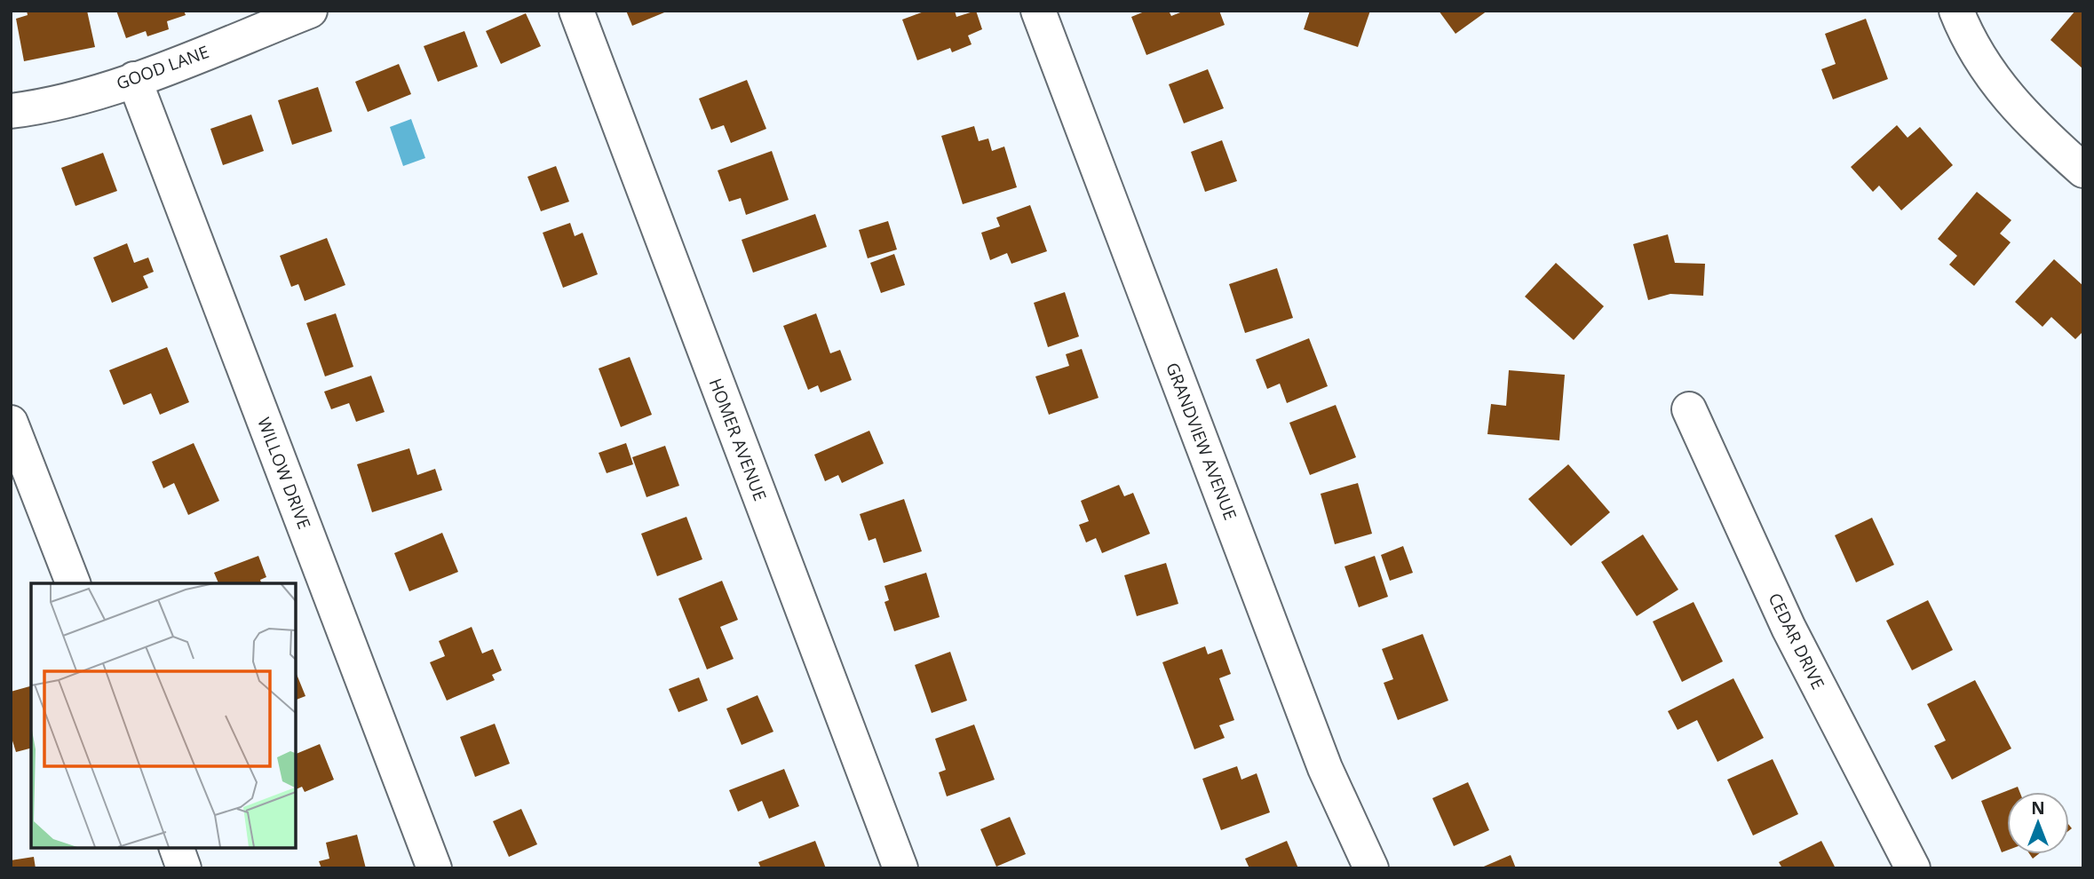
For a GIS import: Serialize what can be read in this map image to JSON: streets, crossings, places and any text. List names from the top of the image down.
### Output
{
  "streets": {
    "street": [
      "GOOD LANE",
      "HOMER AVENUE",
      "GRANDVIEW AVENUE",
      "WILLOW DRIVE",
      "CEDAR DRIVE"
    ]
  },
  "crossings": [
    ["GOOD LANE", "WILLOW DRIVE"]
  ],
  "north": "top"
}
